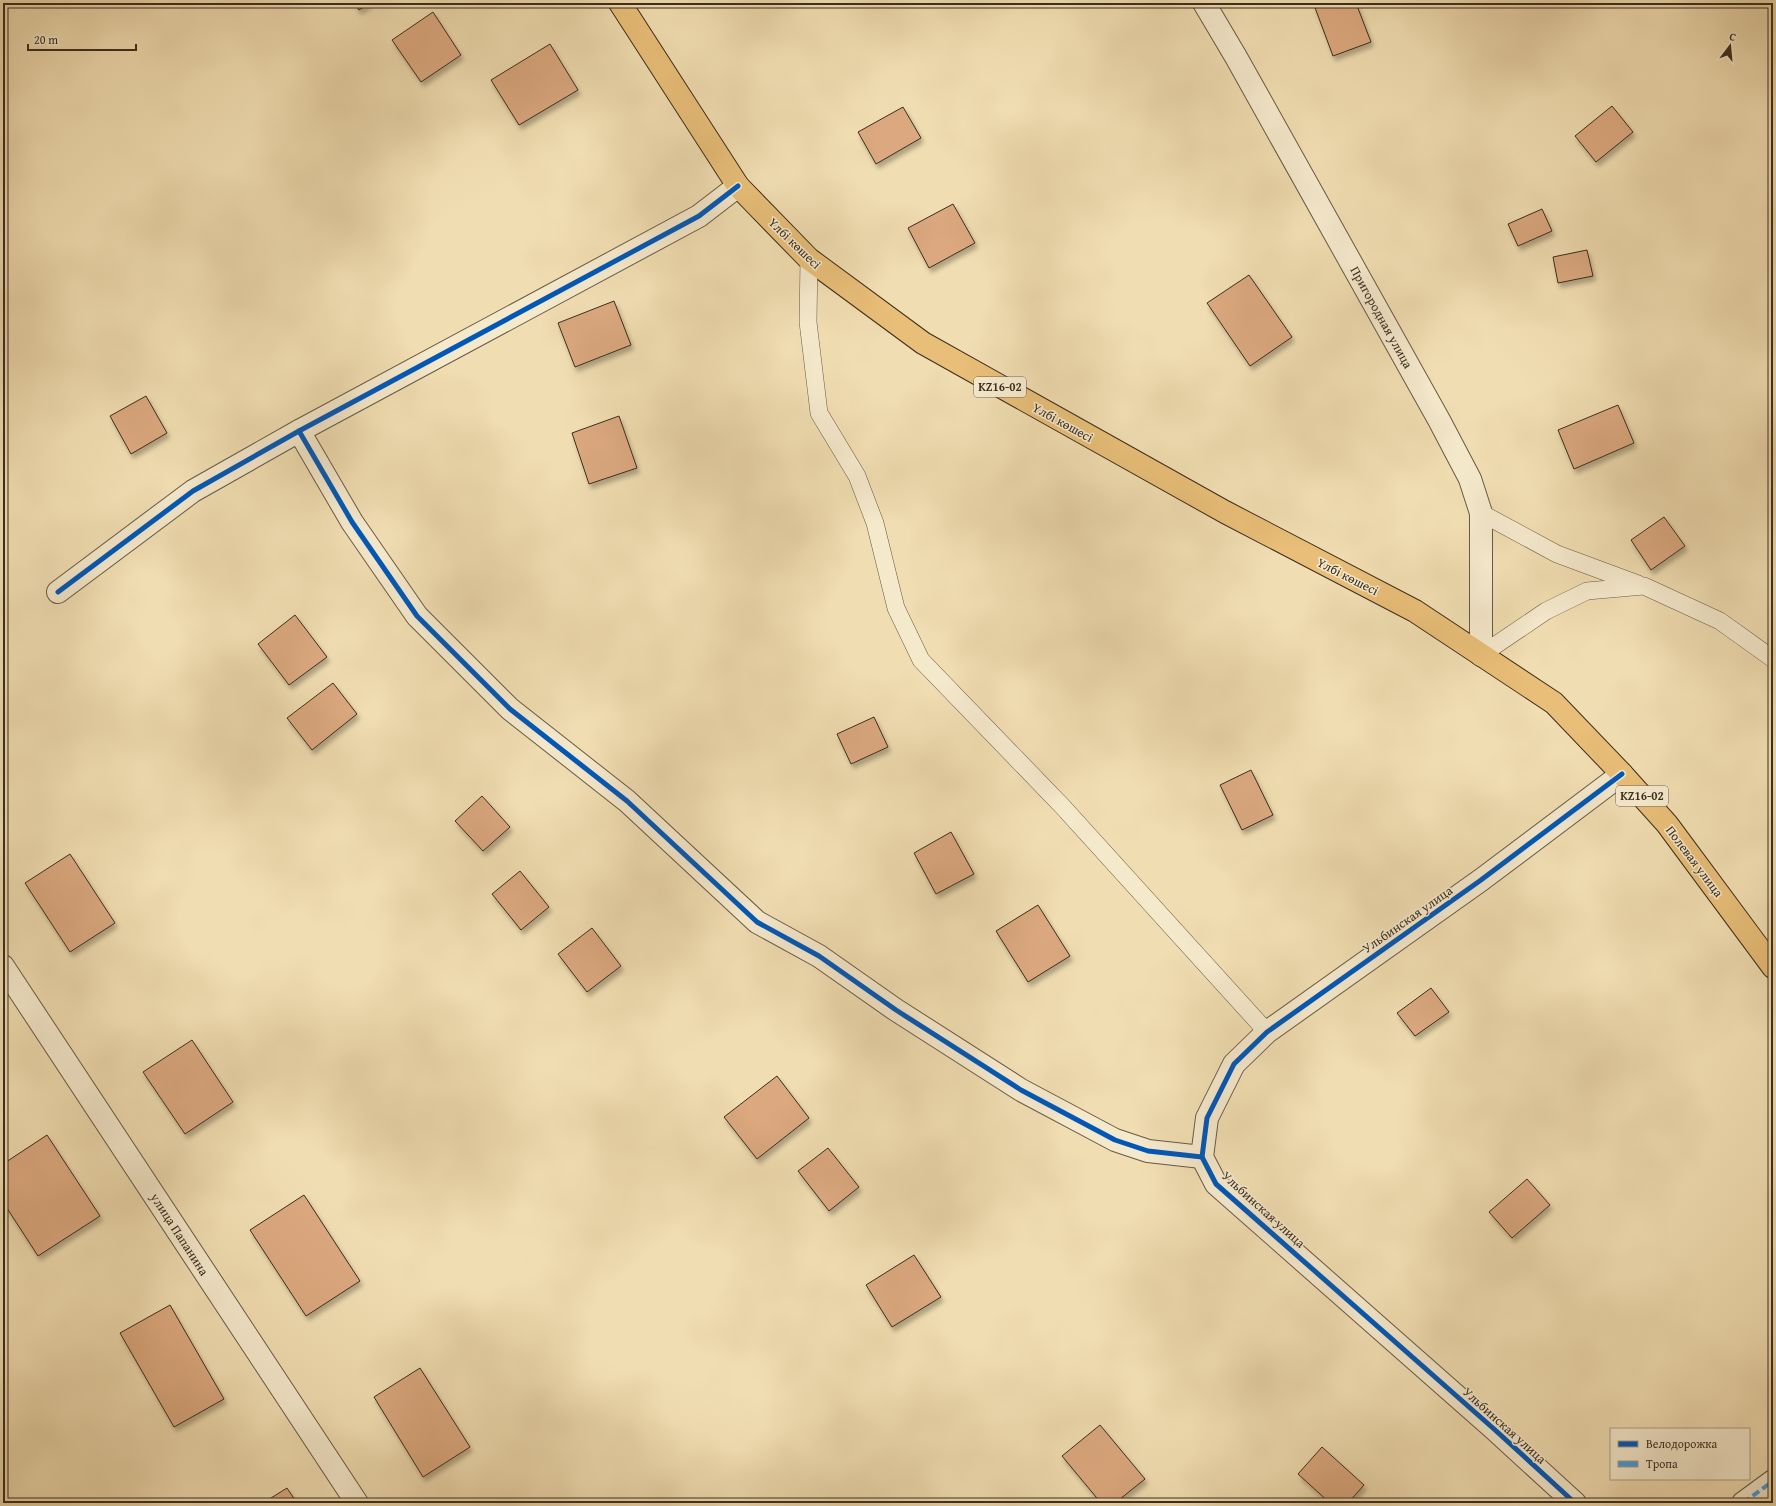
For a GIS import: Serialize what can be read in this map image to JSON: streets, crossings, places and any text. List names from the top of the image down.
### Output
{
  "streets": {
    "main road": ["Үлбі көшесі", "KZ16-02", "Полевая улица"],
    "street": ["Пригородная улица", "Ульбинская улица", "улица Папанина"]
  },
  "crossings": [
    ["Үлбі көшесі", "Пригородная улица"],
    ["Үлбі көшесі", "Полевая улица"],
    ["Пригородная улица", "Полевая улица"],
    ["Полевая улица", "Ульбинская улица"]
  ],
  "legend": ["Велодорожка", "Тропа"],
  "scale_bar": "20 m",
  "north": "top"
}
